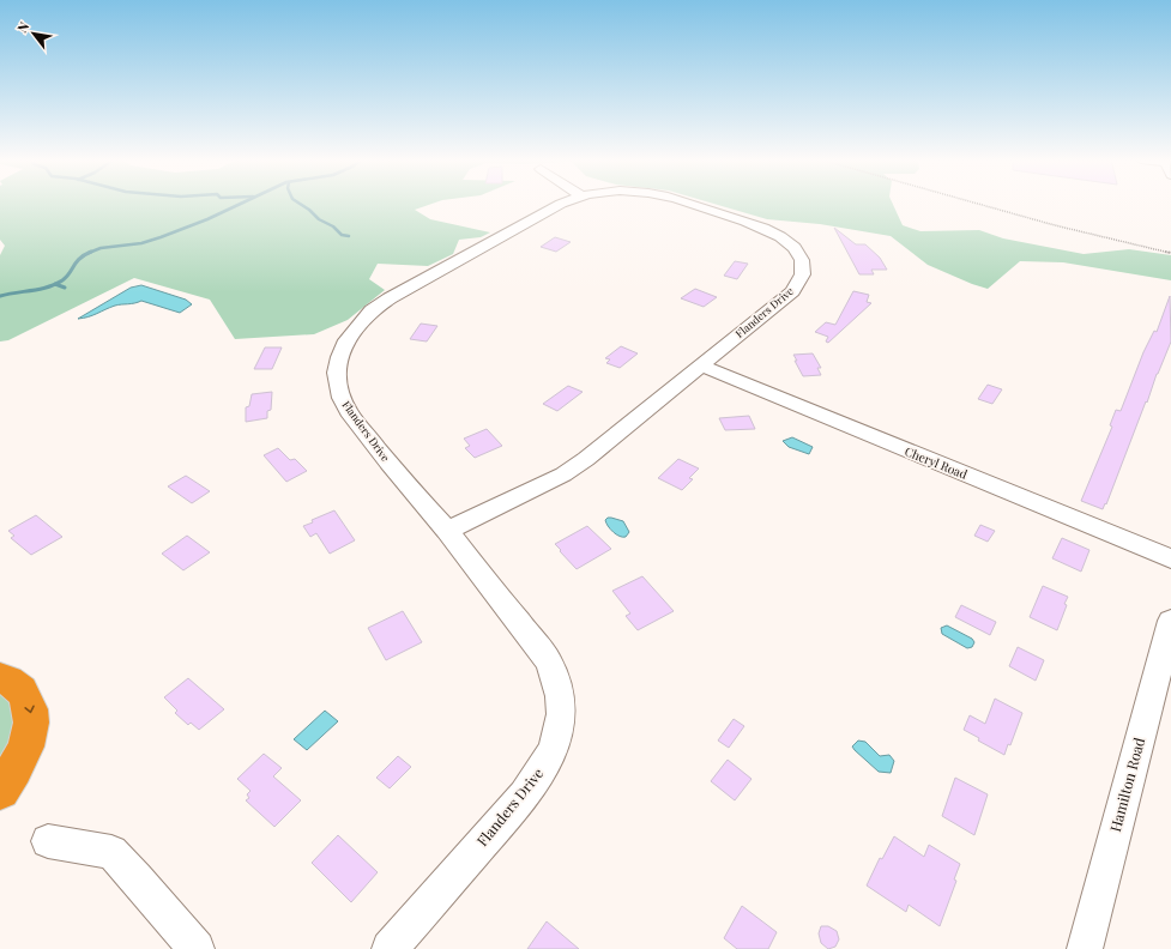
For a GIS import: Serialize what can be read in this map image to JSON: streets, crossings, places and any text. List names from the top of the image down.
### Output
{
  "streets": {
    "street": ["Flanders Drive", "Cheryl Road", "Hamilton Road"]
  },
  "crossings": [
    ["Flanders Drive", "Cheryl Road"]
  ],
  "north": "top left"
}
